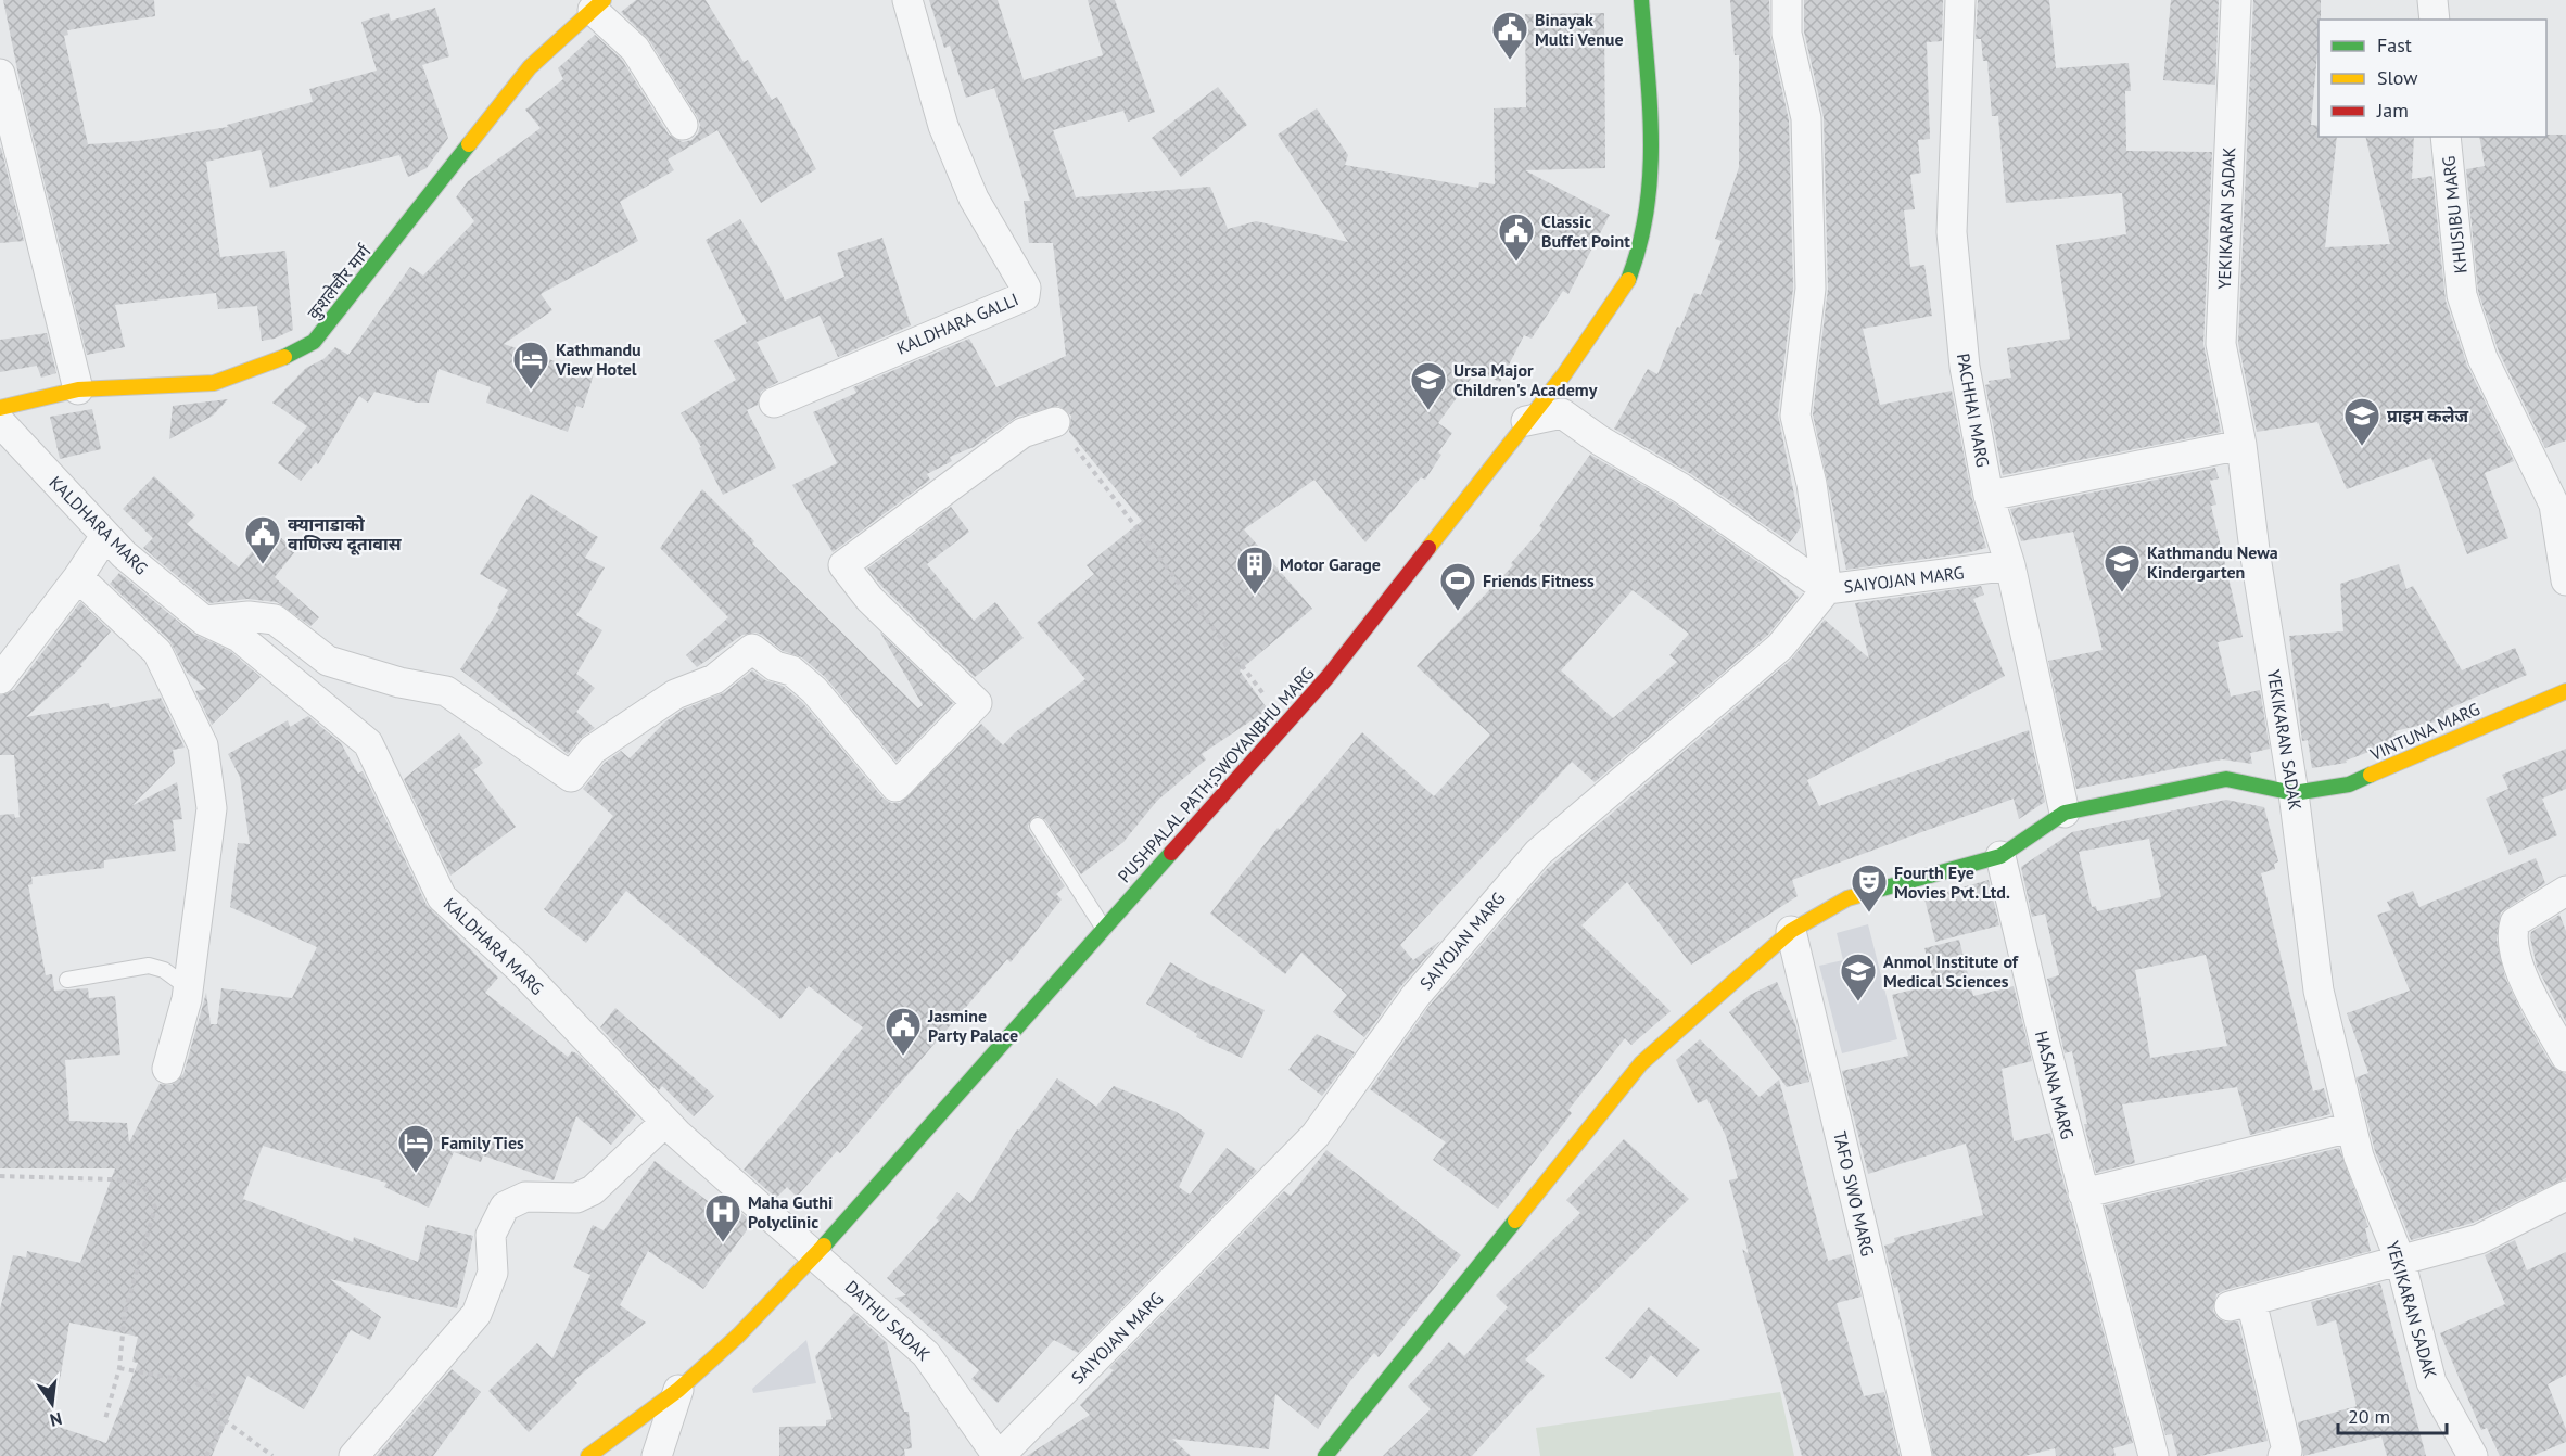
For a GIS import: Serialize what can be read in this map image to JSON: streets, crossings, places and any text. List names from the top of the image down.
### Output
{
  "streets": {
    "street": [
      "KHUSIBU MARG",
      "YEKIKARAN SADAK",
      "कुशलेचौर मार्ग",
      "KALDHARA GALLI",
      "PACHHAI MARG",
      "KALDHARA MARG",
      "SAIYOJAN MARG",
      "VINTUNA MARG",
      "PUSHPALAL PATH;SWOYANBHU MARG",
      "HASANA MARG",
      "TAFO SWO MARG",
      "DATHU SADAK"
    ]
  },
  "crossings": [
    ["YEKIKARAN SADAK", "VINTUNA MARG"],
    ["PACHHAI MARG", "SAIYOJAN MARG"],
    ["KALDHARA MARG", "PUSHPALAL PATH;SWOYANBHU MARG"],
    ["KALDHARA MARG", "DATHU SADAK"],
    ["SAIYOJAN MARG", "DATHU SADAK"],
    ["PUSHPALAL PATH;SWOYANBHU MARG", "DATHU SADAK"]
  ],
  "places": {
    "public building": [
      "Binayak Multi Venue",
      "Classic Buffet Point",
      "क्यानाडाको वाणिज्य दूतावास",
      "Jasmine Party Palace"
    ],
    "hotel": ["Kathmandu View Hotel", "Family Ties"],
    "school or university": [
      "Ursa Major Children's Academy",
      "प्राइम कलेज",
      "Kathmandu Newa Kindergarten",
      "Anmol Institute of Medical Sciences"
    ],
    "building": ["Motor Garage"],
    "sports": ["Friends Fitness"],
    "theatre": ["Fourth Eye Movies Pvt. Ltd."],
    "hospital": ["Maha Guthi Polyclinic"]
  },
  "legend": ["Fast", "Slow", "Jam"],
  "scale_bar": "20 m",
  "north": "bottom"
}
